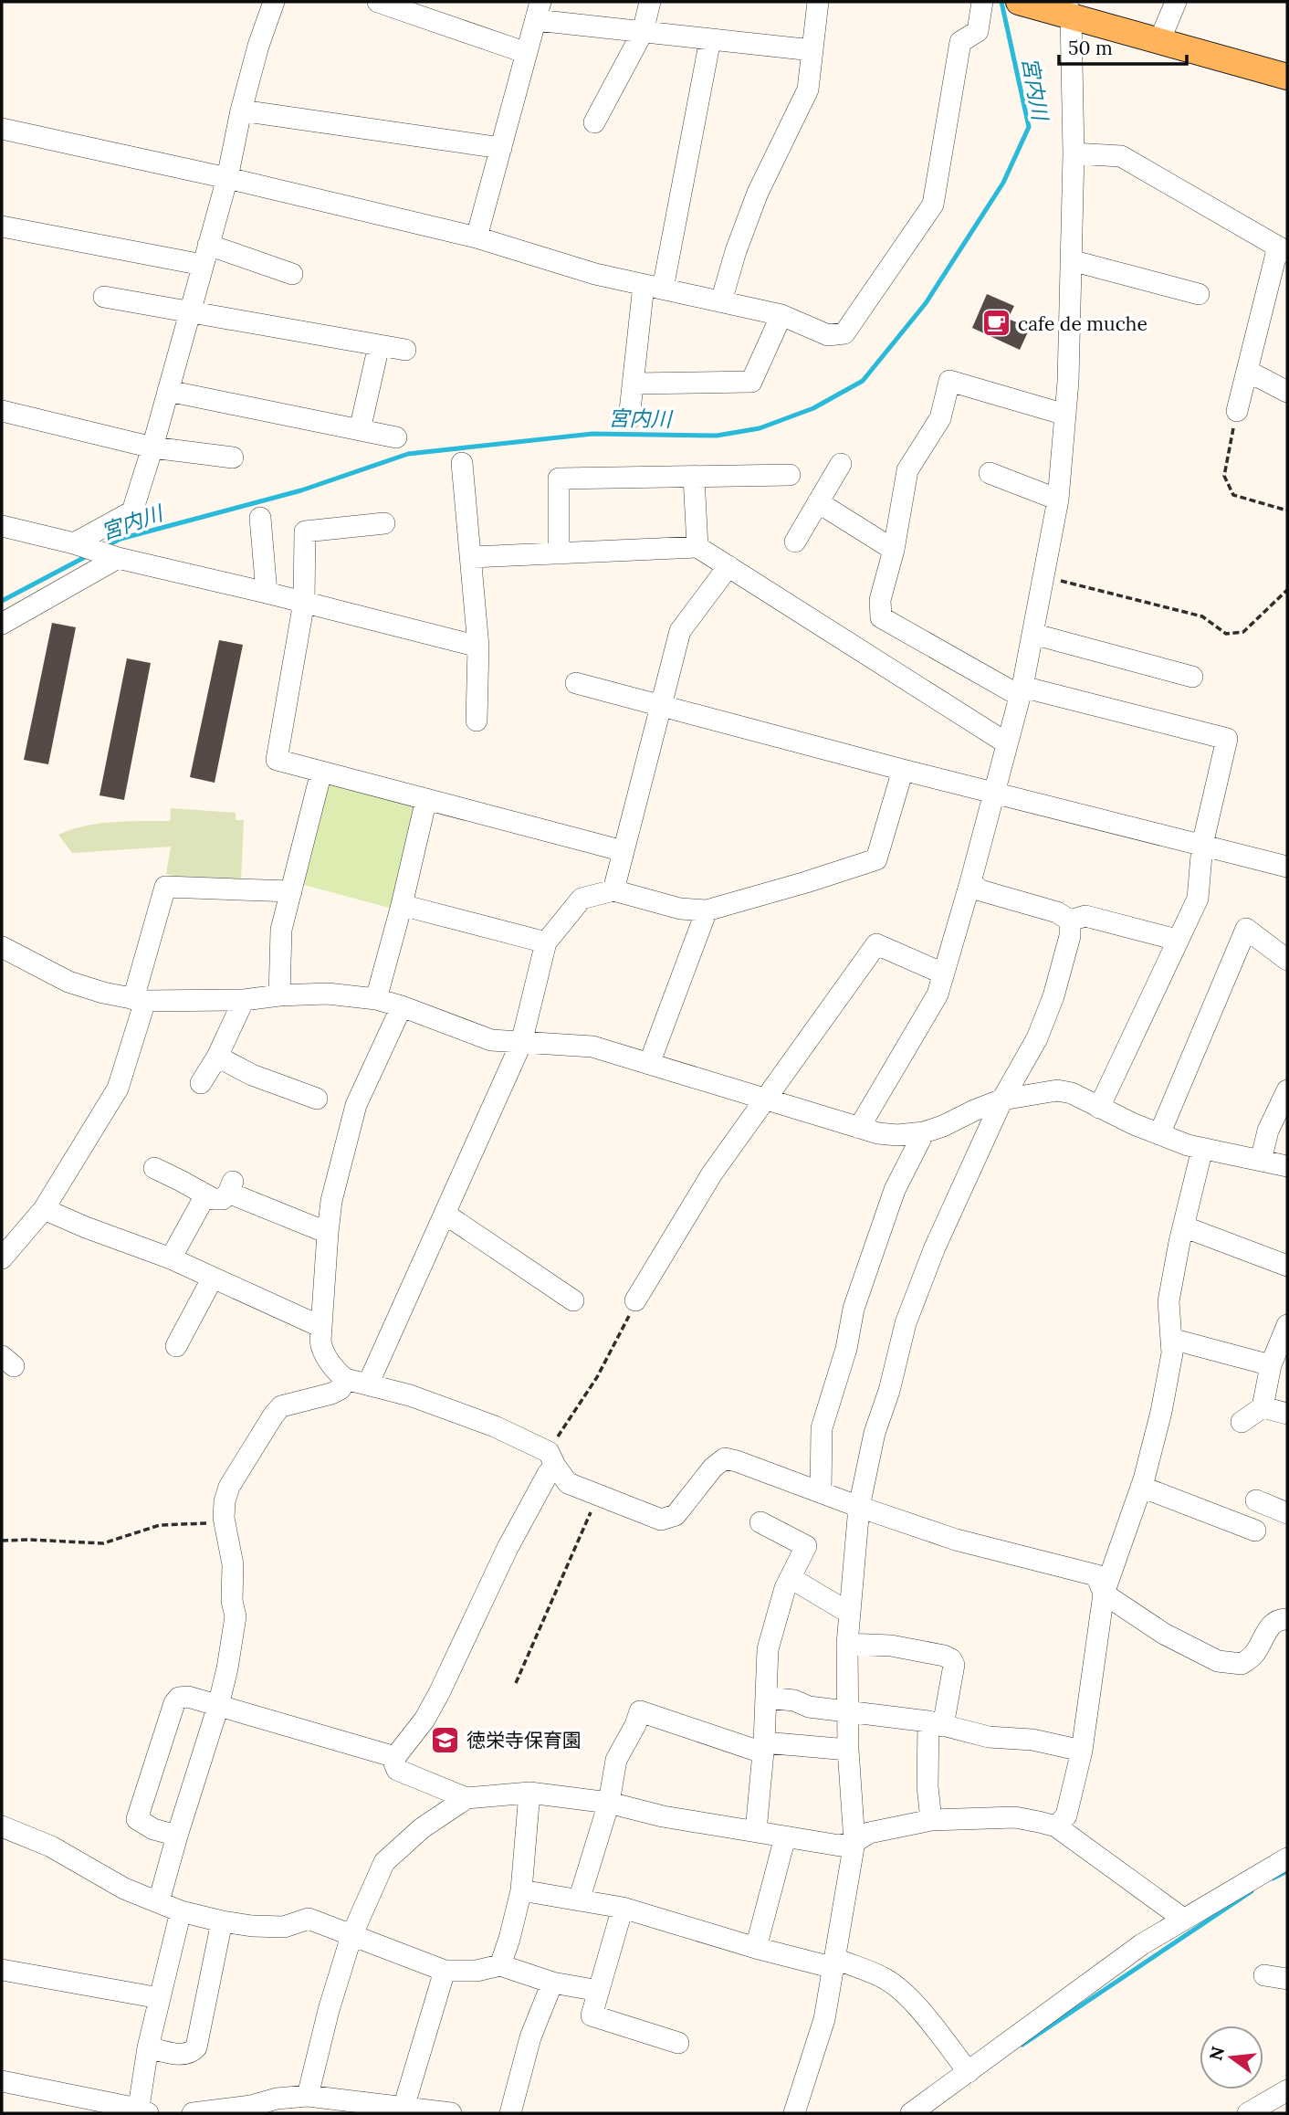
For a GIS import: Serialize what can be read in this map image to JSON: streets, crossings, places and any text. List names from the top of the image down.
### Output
{
  "water": ["宮内川"],
  "places": {
    "cafe": ["cafe de muche"],
    "school or university": ["徳栄寺保育園"]
  },
  "scale_bar": "50 m",
  "north": "left"
}
